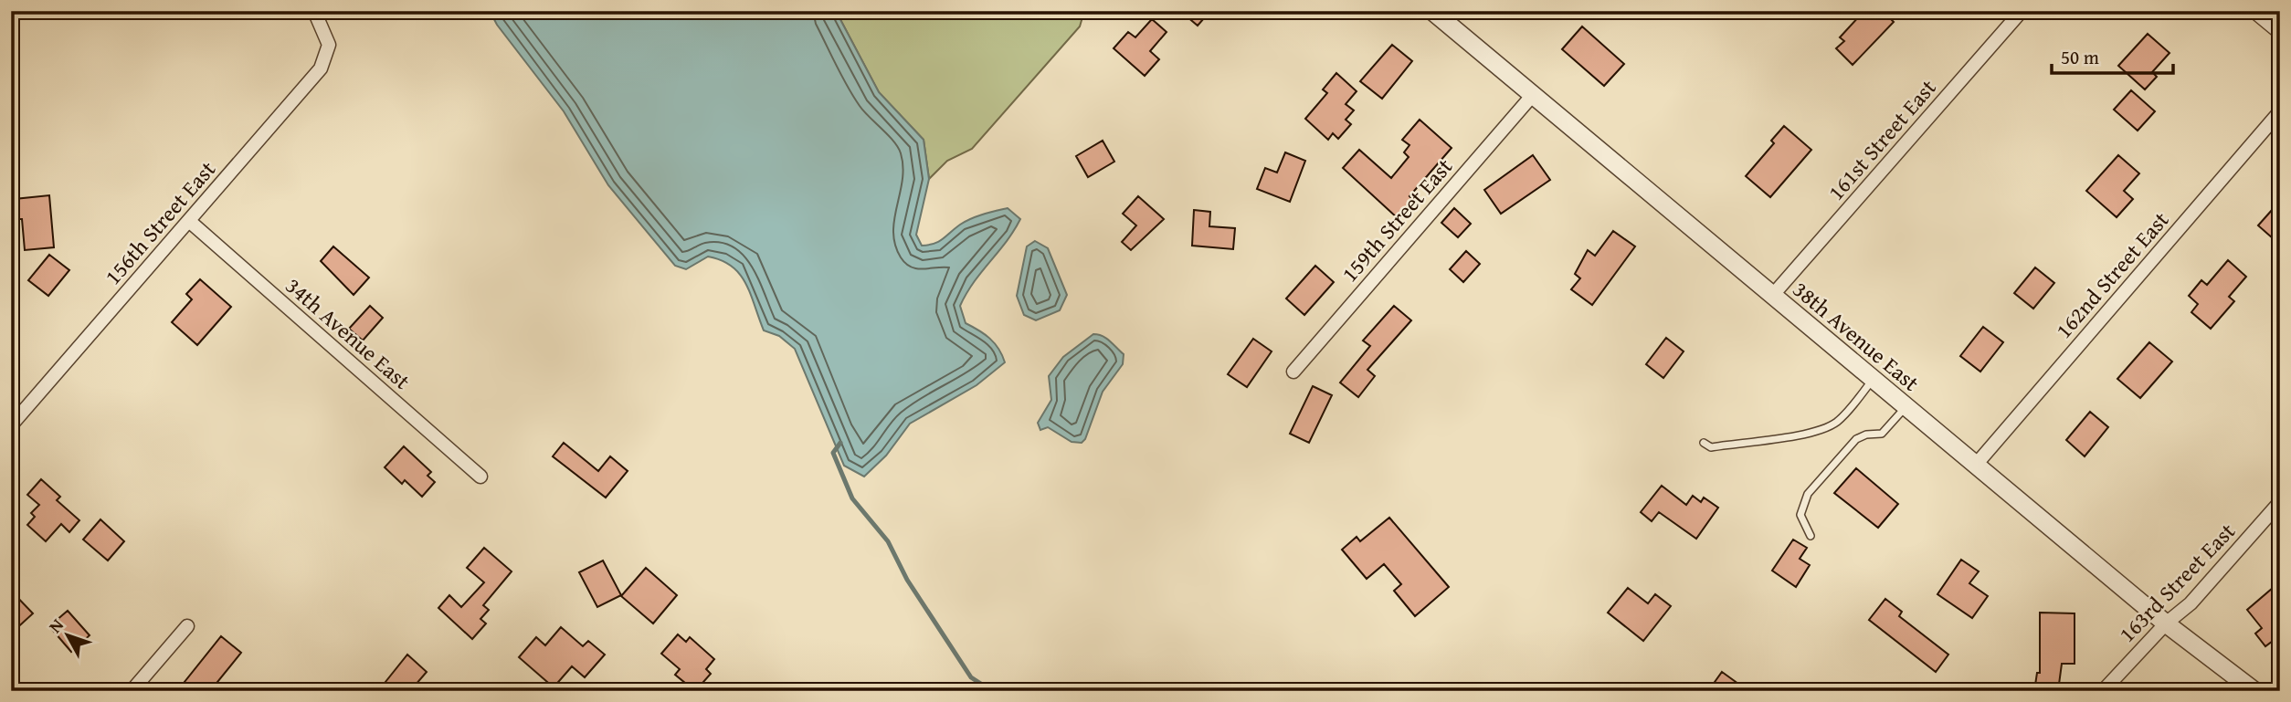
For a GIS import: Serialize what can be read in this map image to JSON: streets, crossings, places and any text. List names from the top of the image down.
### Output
{
  "streets": {
    "street": [
      "161st Street East",
      "159th Street East",
      "156th Street East",
      "162nd Street East",
      "34th Avenue East",
      "38th Avenue East",
      "163rd Street East"
    ]
  },
  "crossings": [
    ["161st Street East", "38th Avenue East"],
    ["159th Street East", "38th Avenue East"],
    ["156th Street East", "34th Avenue East"],
    ["162nd Street East", "38th Avenue East"],
    ["38th Avenue East", "163rd Street East"]
  ],
  "scale_bar": "50 m",
  "north": "top left"
}
